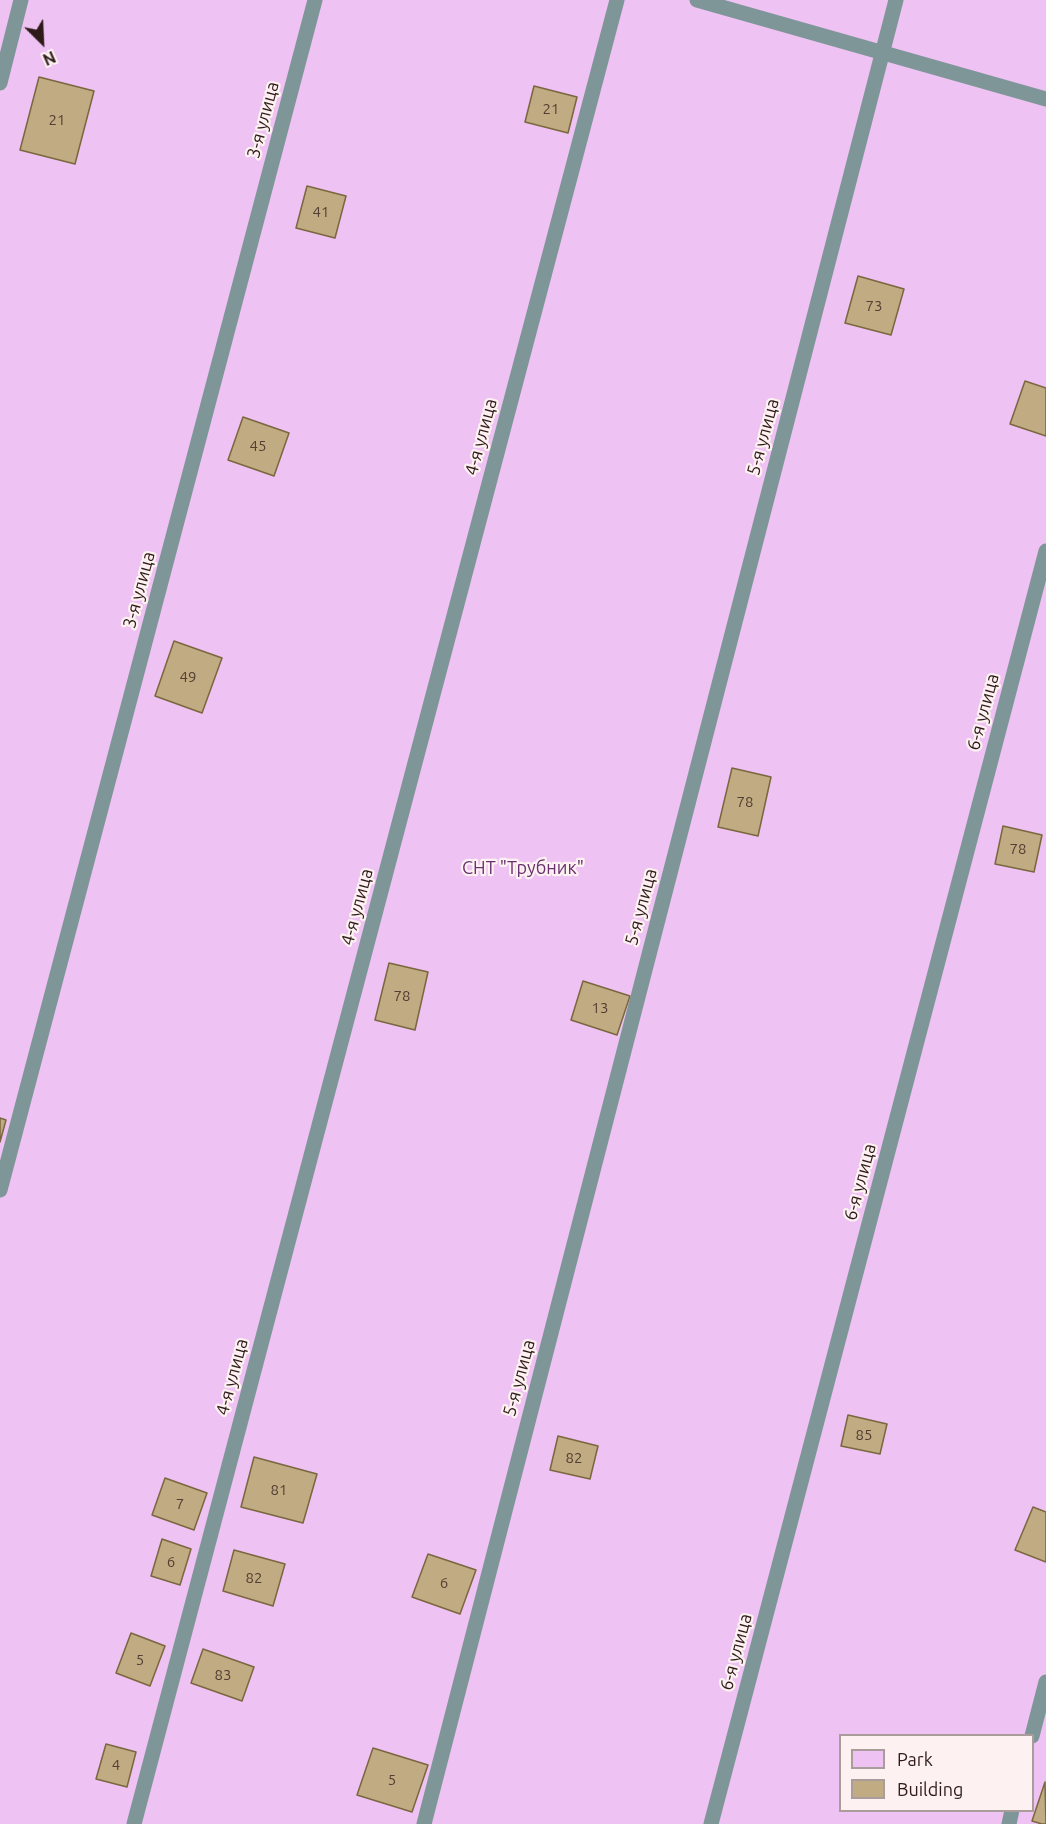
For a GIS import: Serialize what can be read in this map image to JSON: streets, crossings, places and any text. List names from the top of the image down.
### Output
{
  "streets": {
    "lane": [
      "3-я улица",
      "4-я улица",
      "5-я улица",
      "6-я улица"
    ]
  },
  "parks": ["СНТ \"Трубник\""],
  "house_numbers": [
    "21",
    "21",
    "41",
    "73",
    "45",
    "49",
    "78",
    "78",
    "78",
    "13",
    "85",
    "82",
    "81",
    "7",
    "6",
    "82",
    "6",
    "5",
    "83",
    "4",
    "5"
  ],
  "legend": ["Park", "Building"],
  "north": "bottom right"
}
